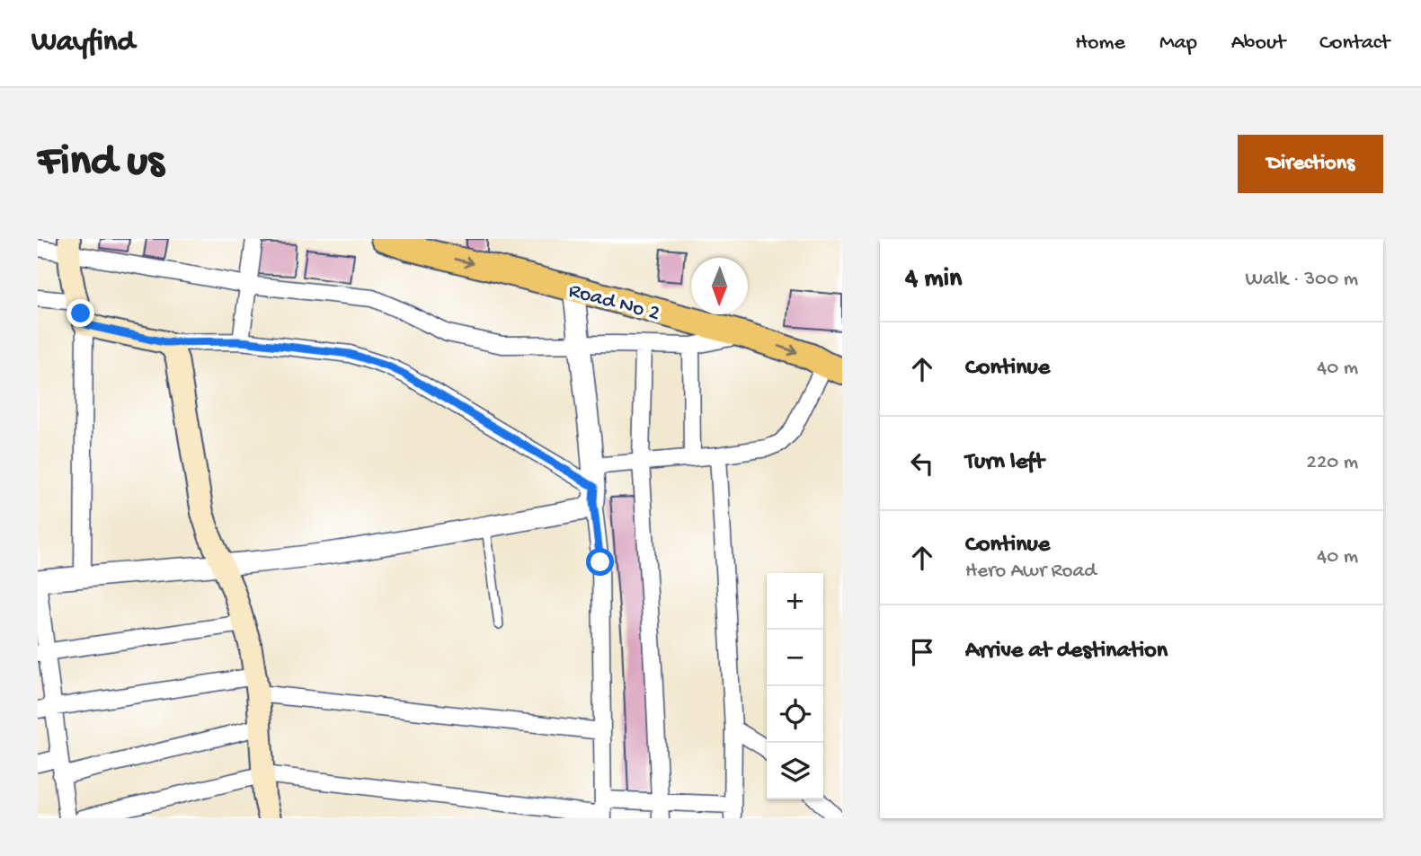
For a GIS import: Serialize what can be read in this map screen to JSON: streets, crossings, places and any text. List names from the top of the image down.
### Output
{
  "streets": {
    "main road": ["Road No 2"]
  },
  "one_way": ["Road No 2"],
  "north": "bottom",
  "page": {
    "header": "Wayfind",
    "nav": [
      "Home",
      "Map",
      "About",
      "Contact"
    ],
    "buttons": "Directions",
    "title": "Find us",
    "heading": ["4 min", "Walk · 300 m"],
    "list": [
      ["Continue", "40 m"],
      ["Turn left", "220 m"],
      ["Continue", "Hero Awr Road", "40 m"],
      "Arrive at destination"
    ],
    "map_buttons": ["+", "−"]
  }
}
